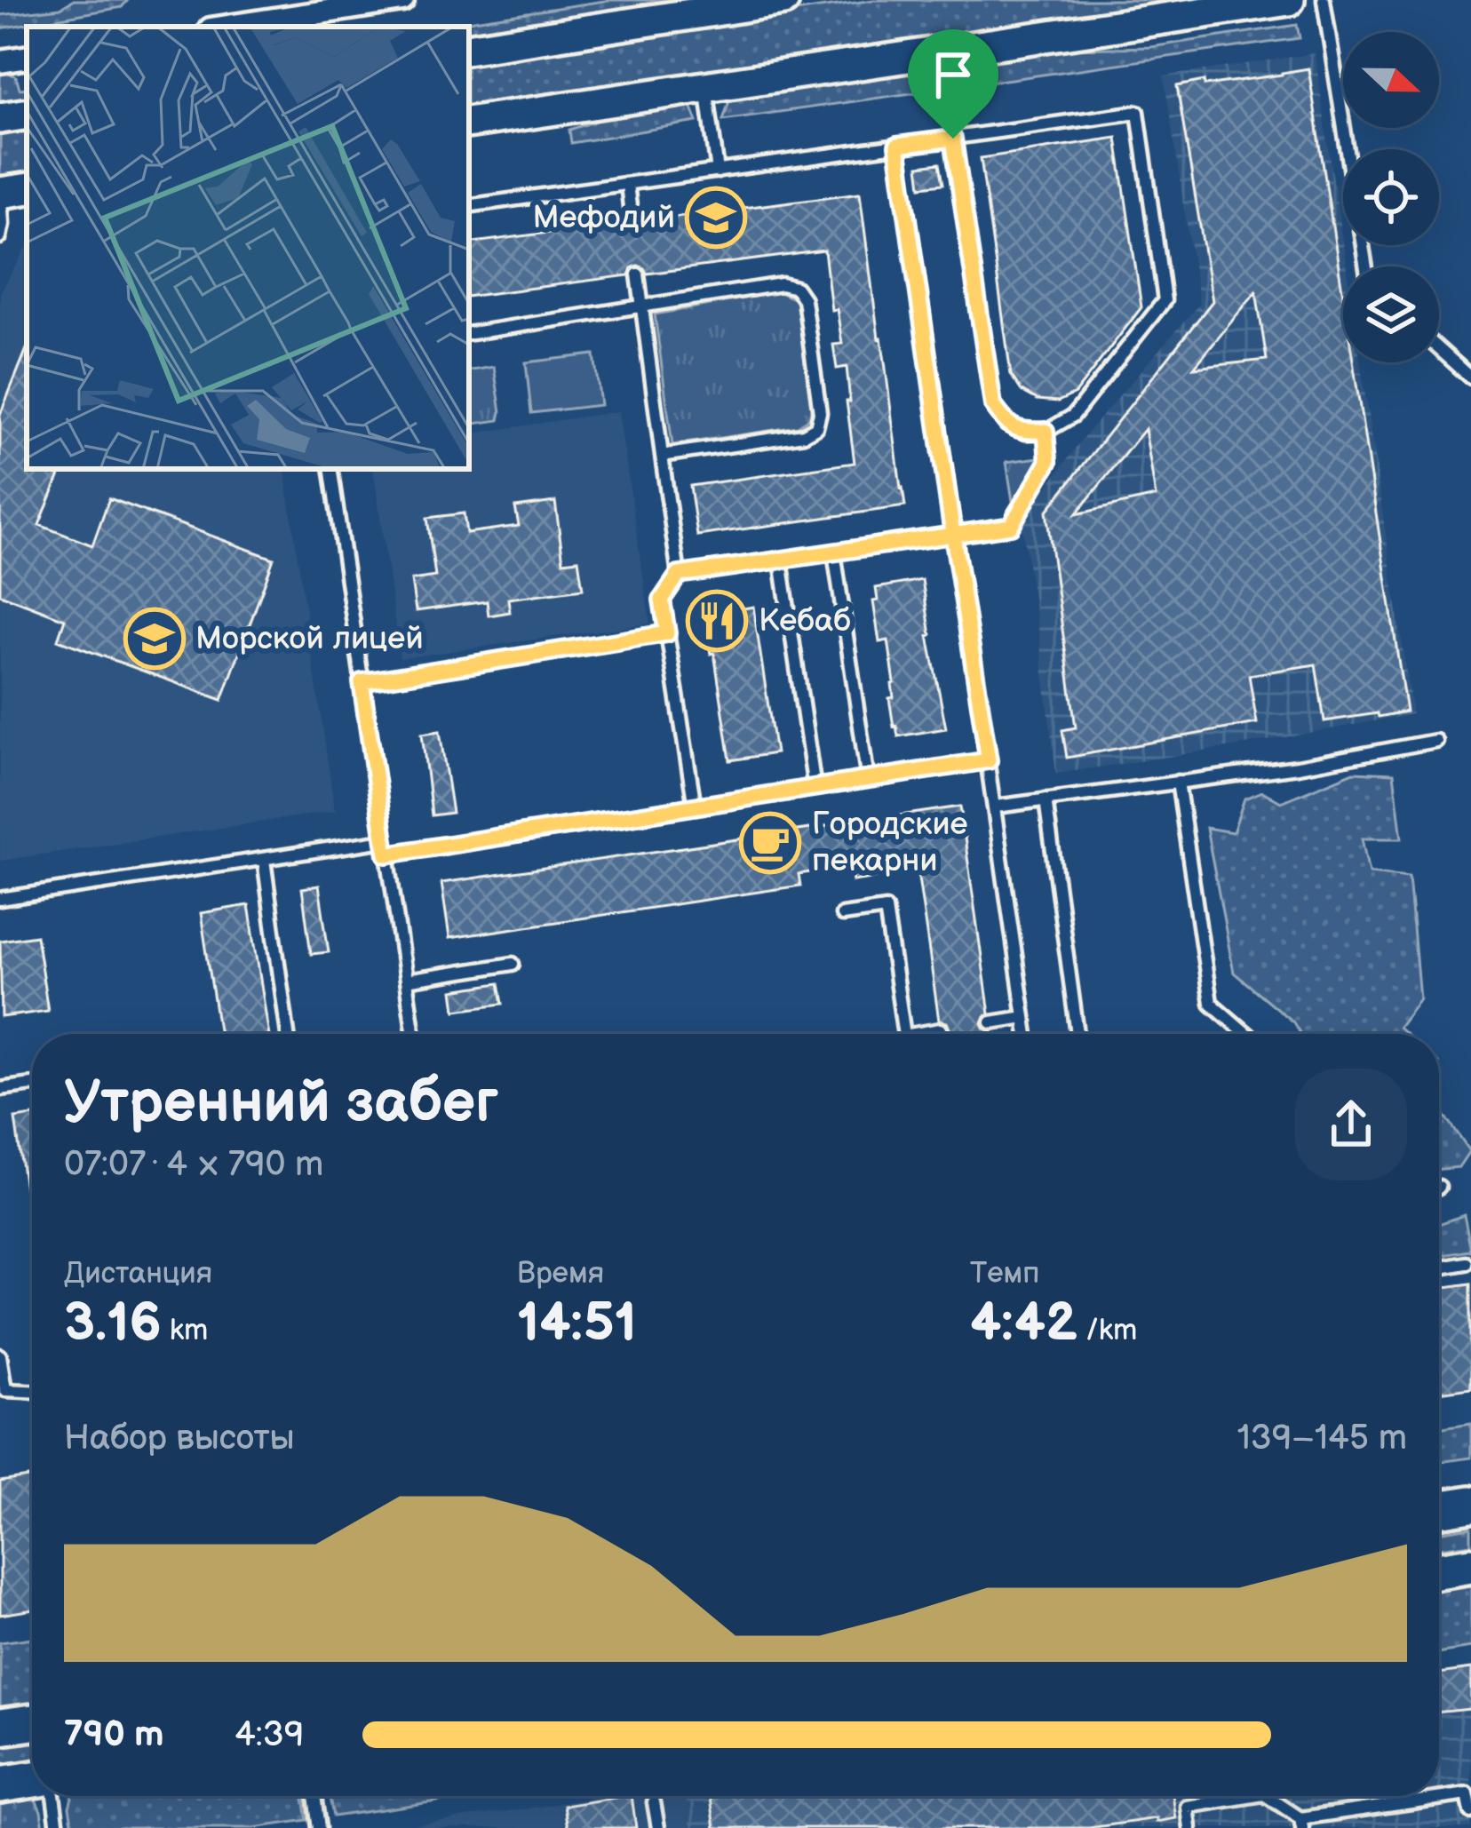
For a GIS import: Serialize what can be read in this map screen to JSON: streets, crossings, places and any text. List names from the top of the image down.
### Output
{
  "places": {
    "school or university": ["Мефодий", "Морской лицей"],
    "restaurant": ["Кебаб"],
    "cafe": ["Городские пекарни"]
  },
  "north": "right",
  "page": {
    "heading": ["Утренний забег", "07:07 · 4 × 790 m"],
    "stats": [
      ["Дистанция", "3.16 km"],
      ["Время", "14:51"],
      ["Темп", "4:42 /km"]
    ],
    "chart": ["Набор высоты", "139–145 m"],
    "list": [
      {
        "name": "790 m",
        "note": "4:39"
      }
    ]
  }
}
